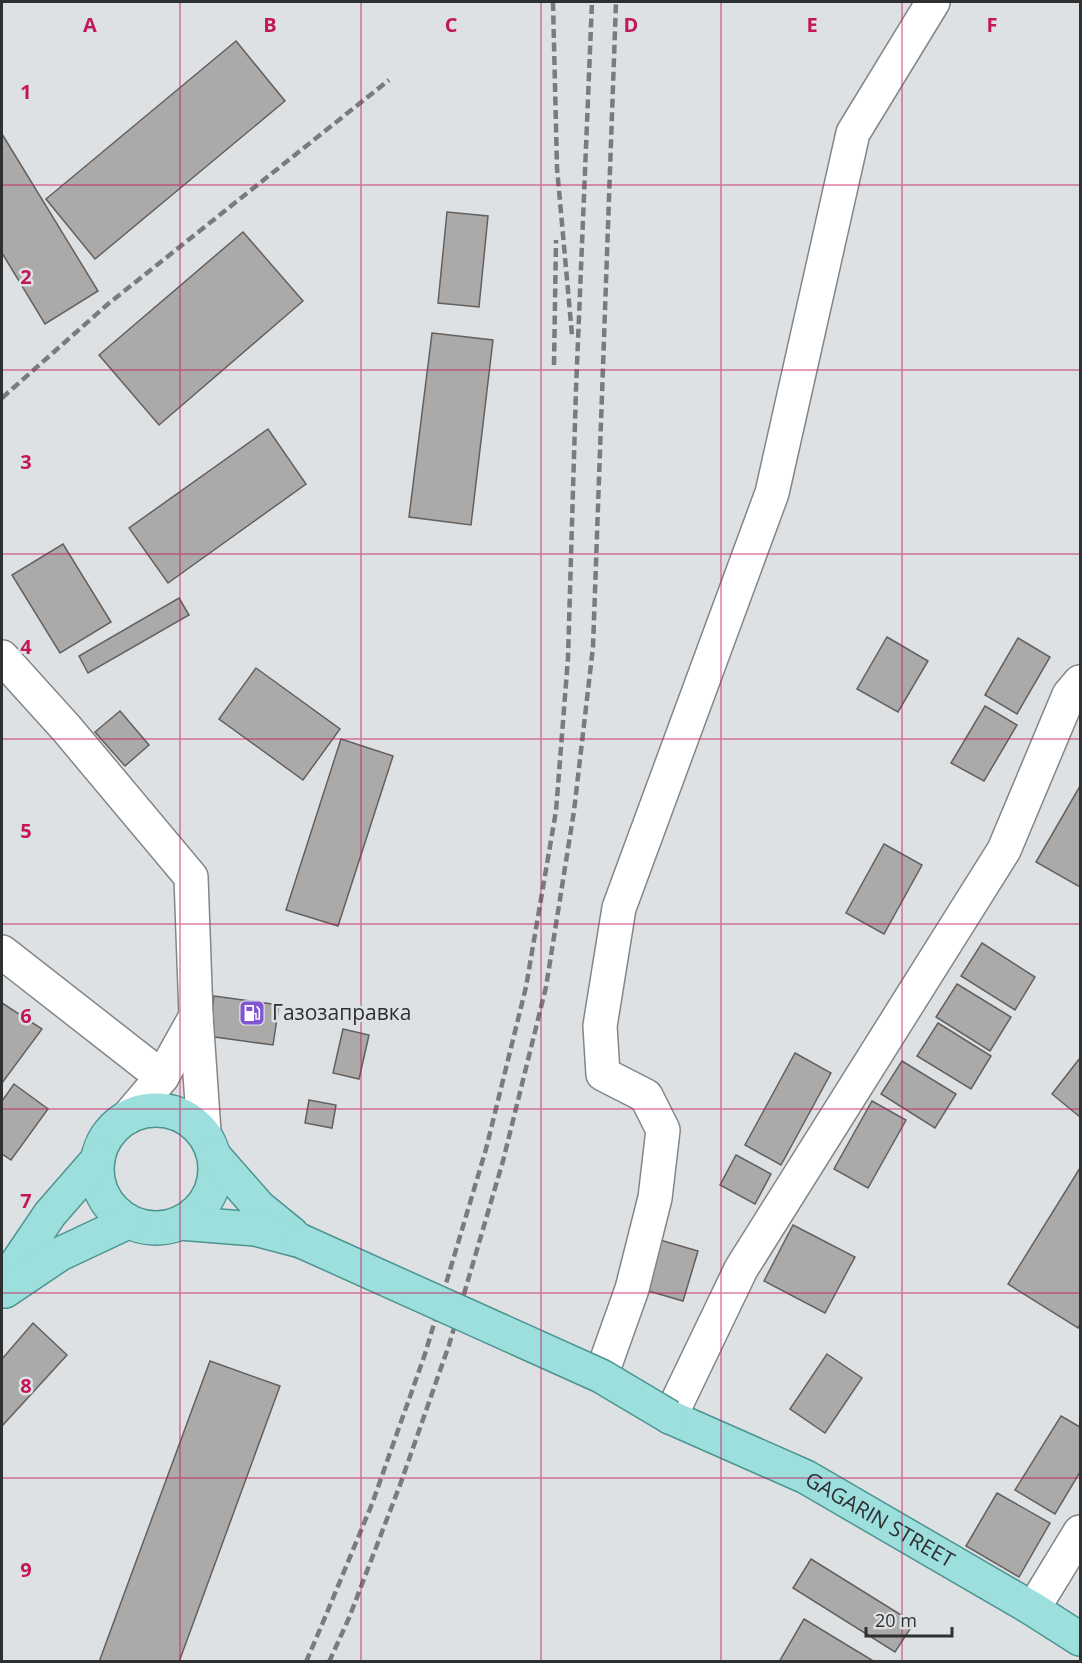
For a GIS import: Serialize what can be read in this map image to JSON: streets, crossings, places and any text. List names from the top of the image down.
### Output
{
  "streets": {
    "main road": ["GAGARIN STREET"]
  },
  "places": {
    "fuel station": ["Газозаправка"]
  },
  "scale_bar": "20 m",
  "grid": {
    "columns": [
      "A",
      "B",
      "C",
      "D",
      "E",
      "F"
    ],
    "rows": [
      "1",
      "2",
      "3",
      "4",
      "5",
      "6",
      "7",
      "8",
      "9"
    ]
  }
}
